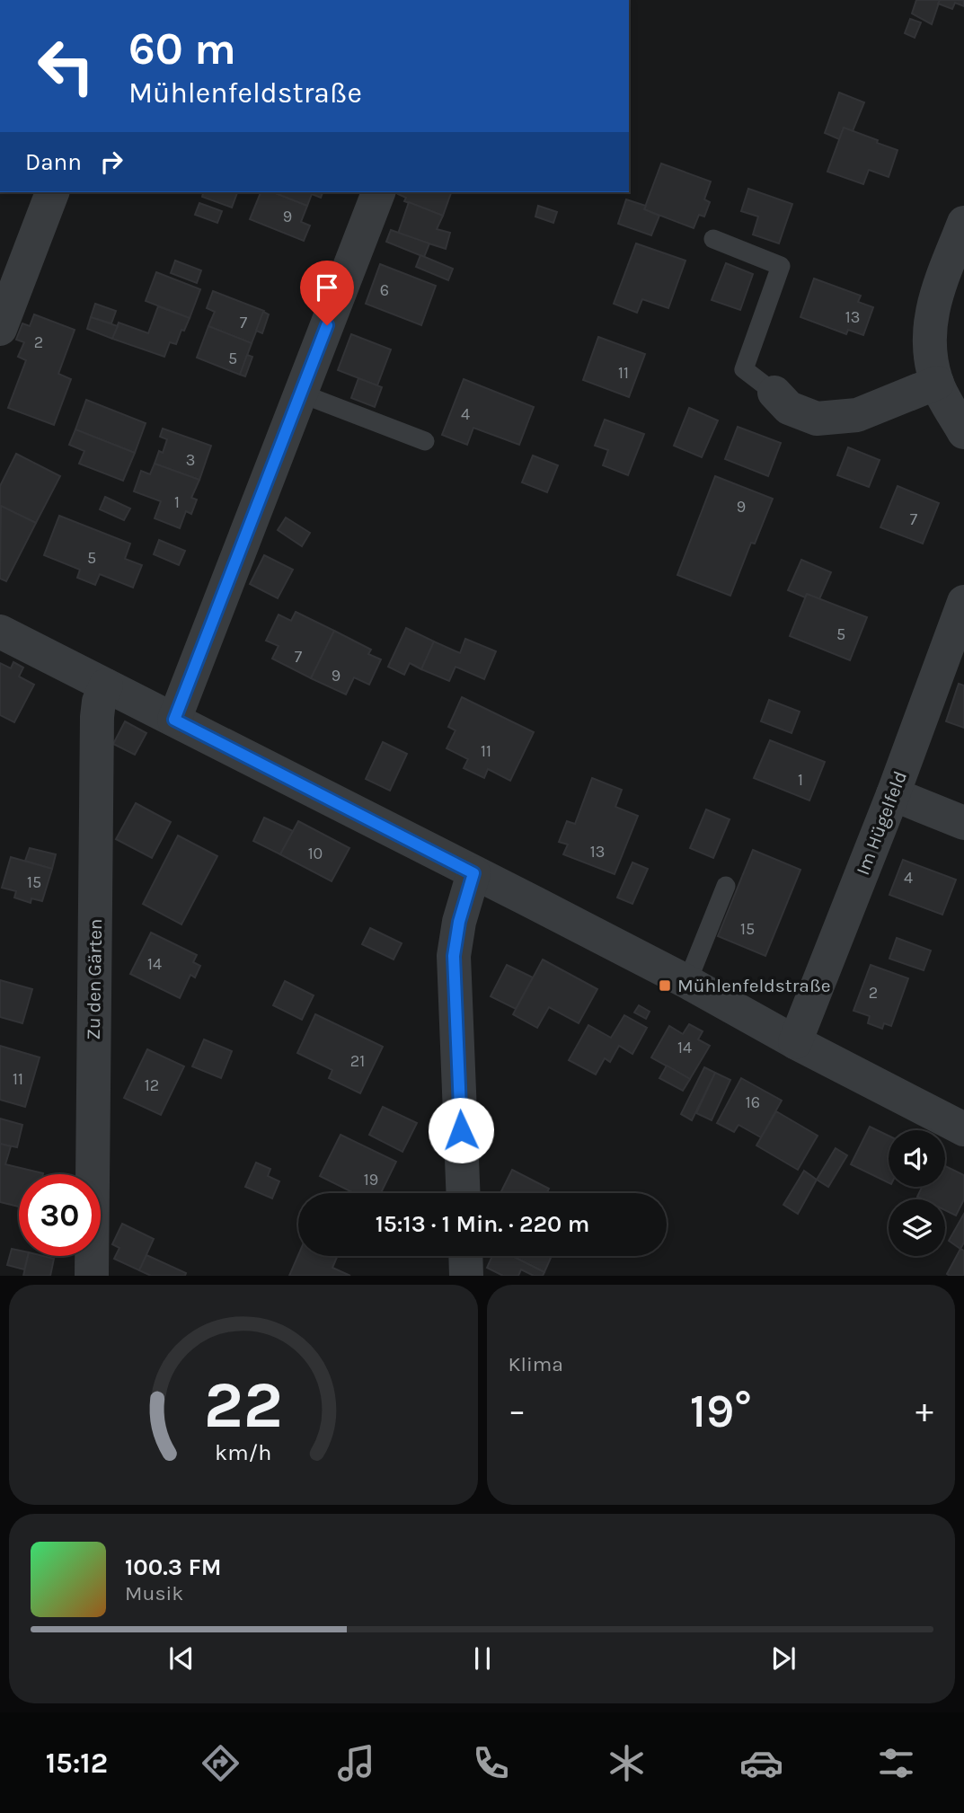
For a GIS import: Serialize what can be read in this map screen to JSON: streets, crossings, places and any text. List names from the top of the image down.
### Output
{
  "streets": {
    "street": ["Im Hügelfeld", "Zu den Gärten"]
  },
  "places": {
    "transit": ["Mühlenfeldstraße"]
  },
  "house_numbers": [
    "9",
    "6",
    "13",
    "7",
    "2",
    "5",
    "11",
    "4",
    "3",
    "1",
    "9",
    "7",
    "5",
    "5",
    "7",
    "9",
    "11",
    "1",
    "13",
    "10",
    "4",
    "15",
    "15",
    "14",
    "2",
    "14",
    "21",
    "11",
    "12",
    "16",
    "19"
  ],
  "page": {
    "turn": ["60 m", "Mühlenfeldstraße"],
    "then": "Dann",
    "limit": "30",
    "trip": "15:13 · 1 Min. · 220 m",
    "tile": "Klima",
    "heat": ["−", "19°", "+"],
    "song": ["100.3 FM", "Musik"],
    "tabs": "15:12",
    "gauge": ["22", "km/h"]
  }
}
